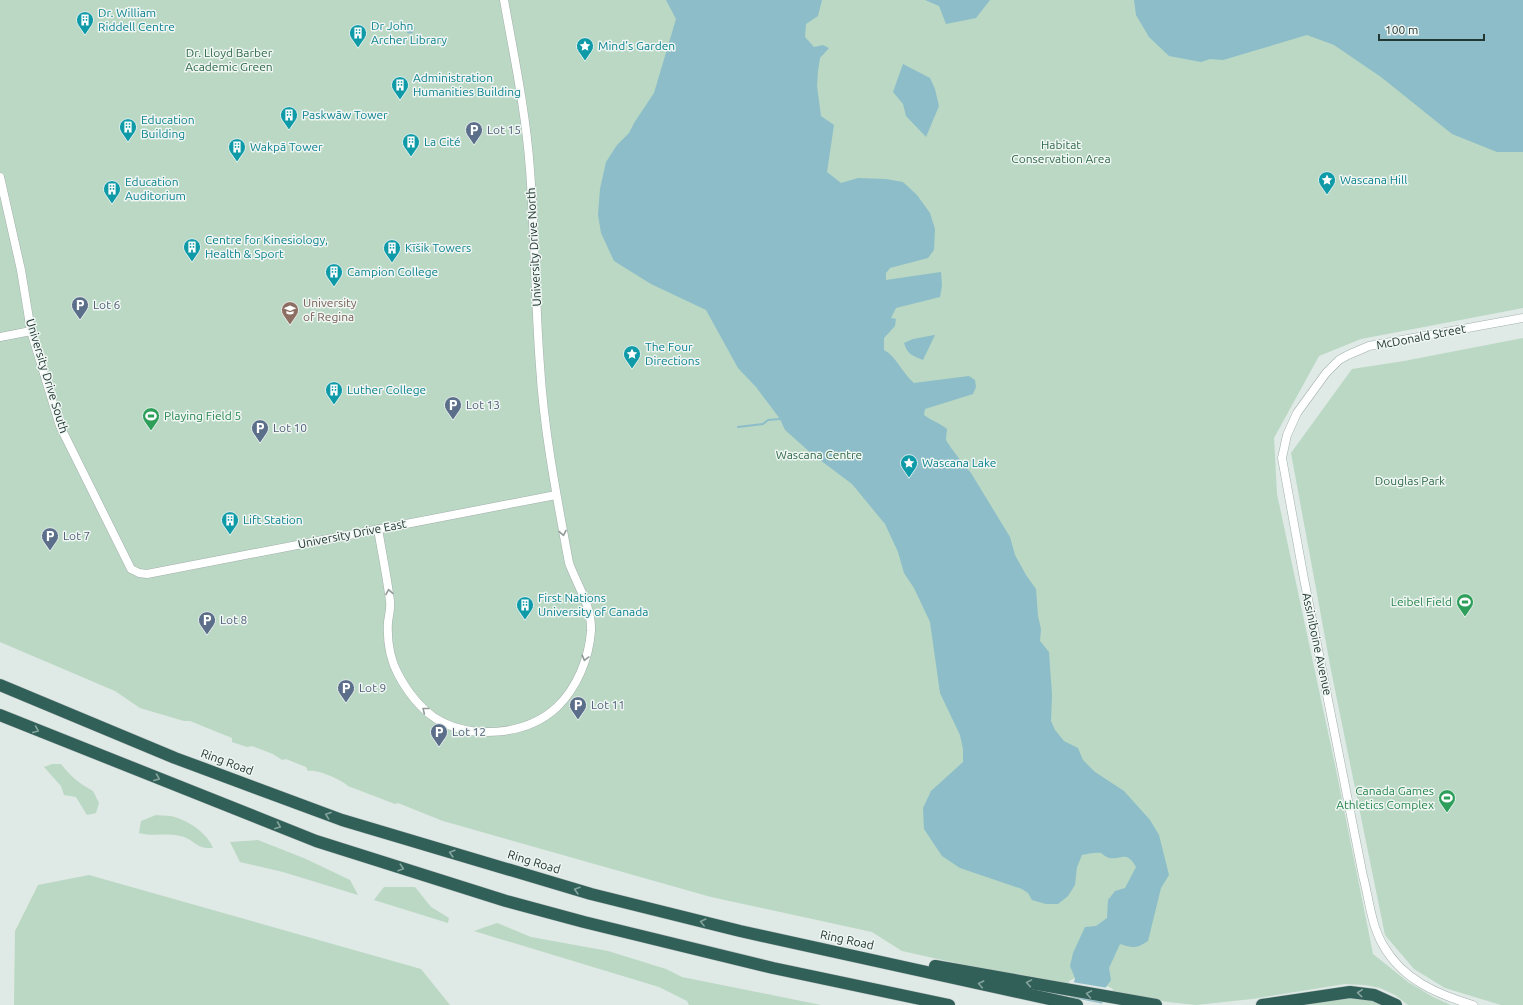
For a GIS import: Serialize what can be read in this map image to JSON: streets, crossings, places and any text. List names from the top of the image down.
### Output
{
  "streets": {
    "highway": ["Ring Road"],
    "street": [
      "University Drive North",
      "McDonald Street",
      "University Drive South",
      "University Drive East",
      "Assiniboine Avenue"
    ]
  },
  "crossings": [
    ["University Drive North", "University Drive East"],
    ["McDonald Street", "Assiniboine Avenue"],
    ["University Drive South", "University Drive East"]
  ],
  "parks": [
    "Dr. Lloyd Barber Academic Green",
    "Habitat Conservation Area",
    "Wascana Centre",
    "Douglas Park"
  ],
  "places": {
    "building": [
      "Dr. William Riddell Centre",
      "Dr John Archer Library",
      "Administration Humanities Building",
      "Paskwāw Tower",
      "Education Building",
      "La Cité",
      "Wakpā Tower",
      "Education Auditorium",
      "Centre for Kinesiology, Health & Sport",
      "Kīšik Towers",
      "Campion College",
      "Luther College",
      "Lift Station",
      "First Nations University of Canada"
    ],
    "place": [
      "Mind's Garden",
      "Wascana Hill",
      "The Four Directions",
      "Wascana Lake"
    ],
    "parking": [
      "Lot 15",
      "Lot 6",
      "Lot 13",
      "Lot 10",
      "Lot 7",
      "Lot 8",
      "Lot 9",
      "Lot 11",
      "Lot 12"
    ],
    "school or university": ["University of Regina"],
    "sports": ["Playing Field 5", "Leibel Field", "Canada Games Athletics Complex"]
  },
  "scale_bar": "100 m"
}
